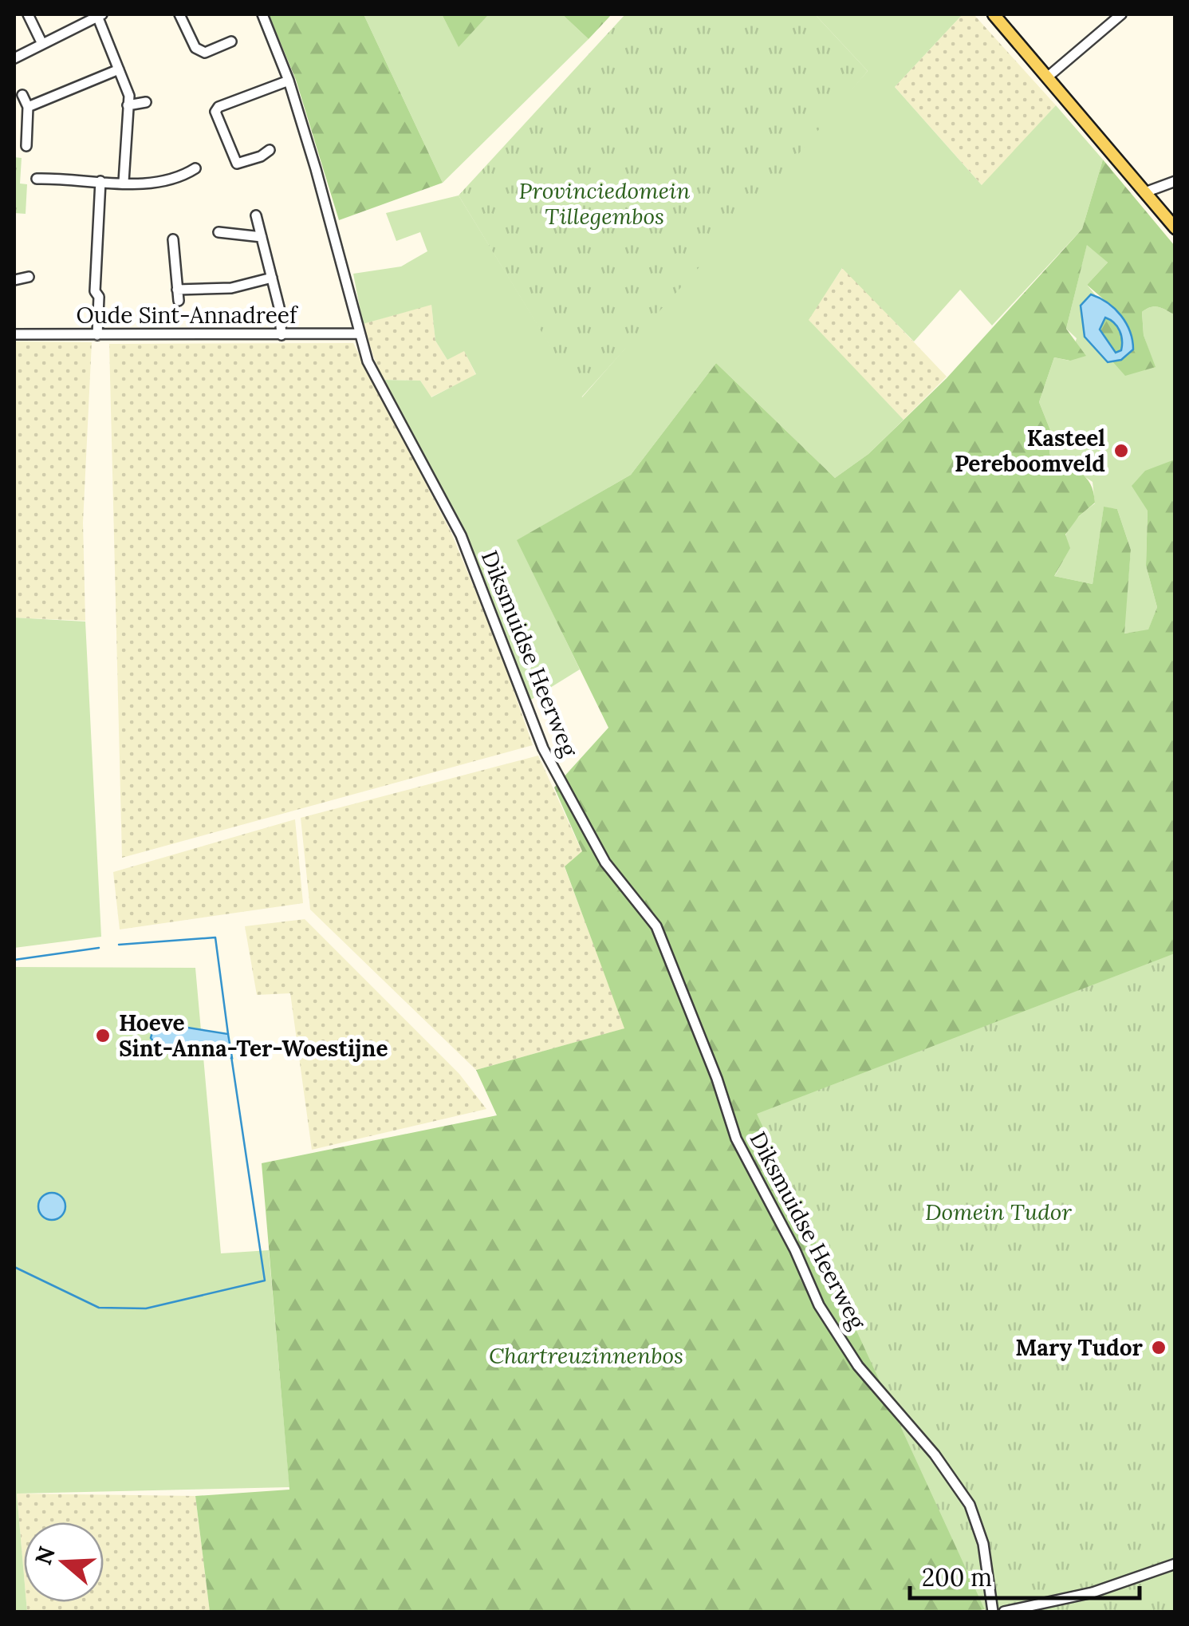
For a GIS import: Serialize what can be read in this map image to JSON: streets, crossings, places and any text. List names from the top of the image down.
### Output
{
  "streets": {
    "street": ["Oude Sint-Annadreef", "Diksmuidse Heerweg"]
  },
  "crossings": [
    ["Oude Sint-Annadreef", "Diksmuidse Heerweg"]
  ],
  "parks": ["Provinciedomein Tillegembos", "Domein Tudor", "Chartreuzinnenbos"],
  "places": ["Kasteel Pereboomveld", "Hoeve Sint-Anna-Ter-Woestijne", "Mary Tudor"],
  "scale_bar": "200 m",
  "north": "left"
}
